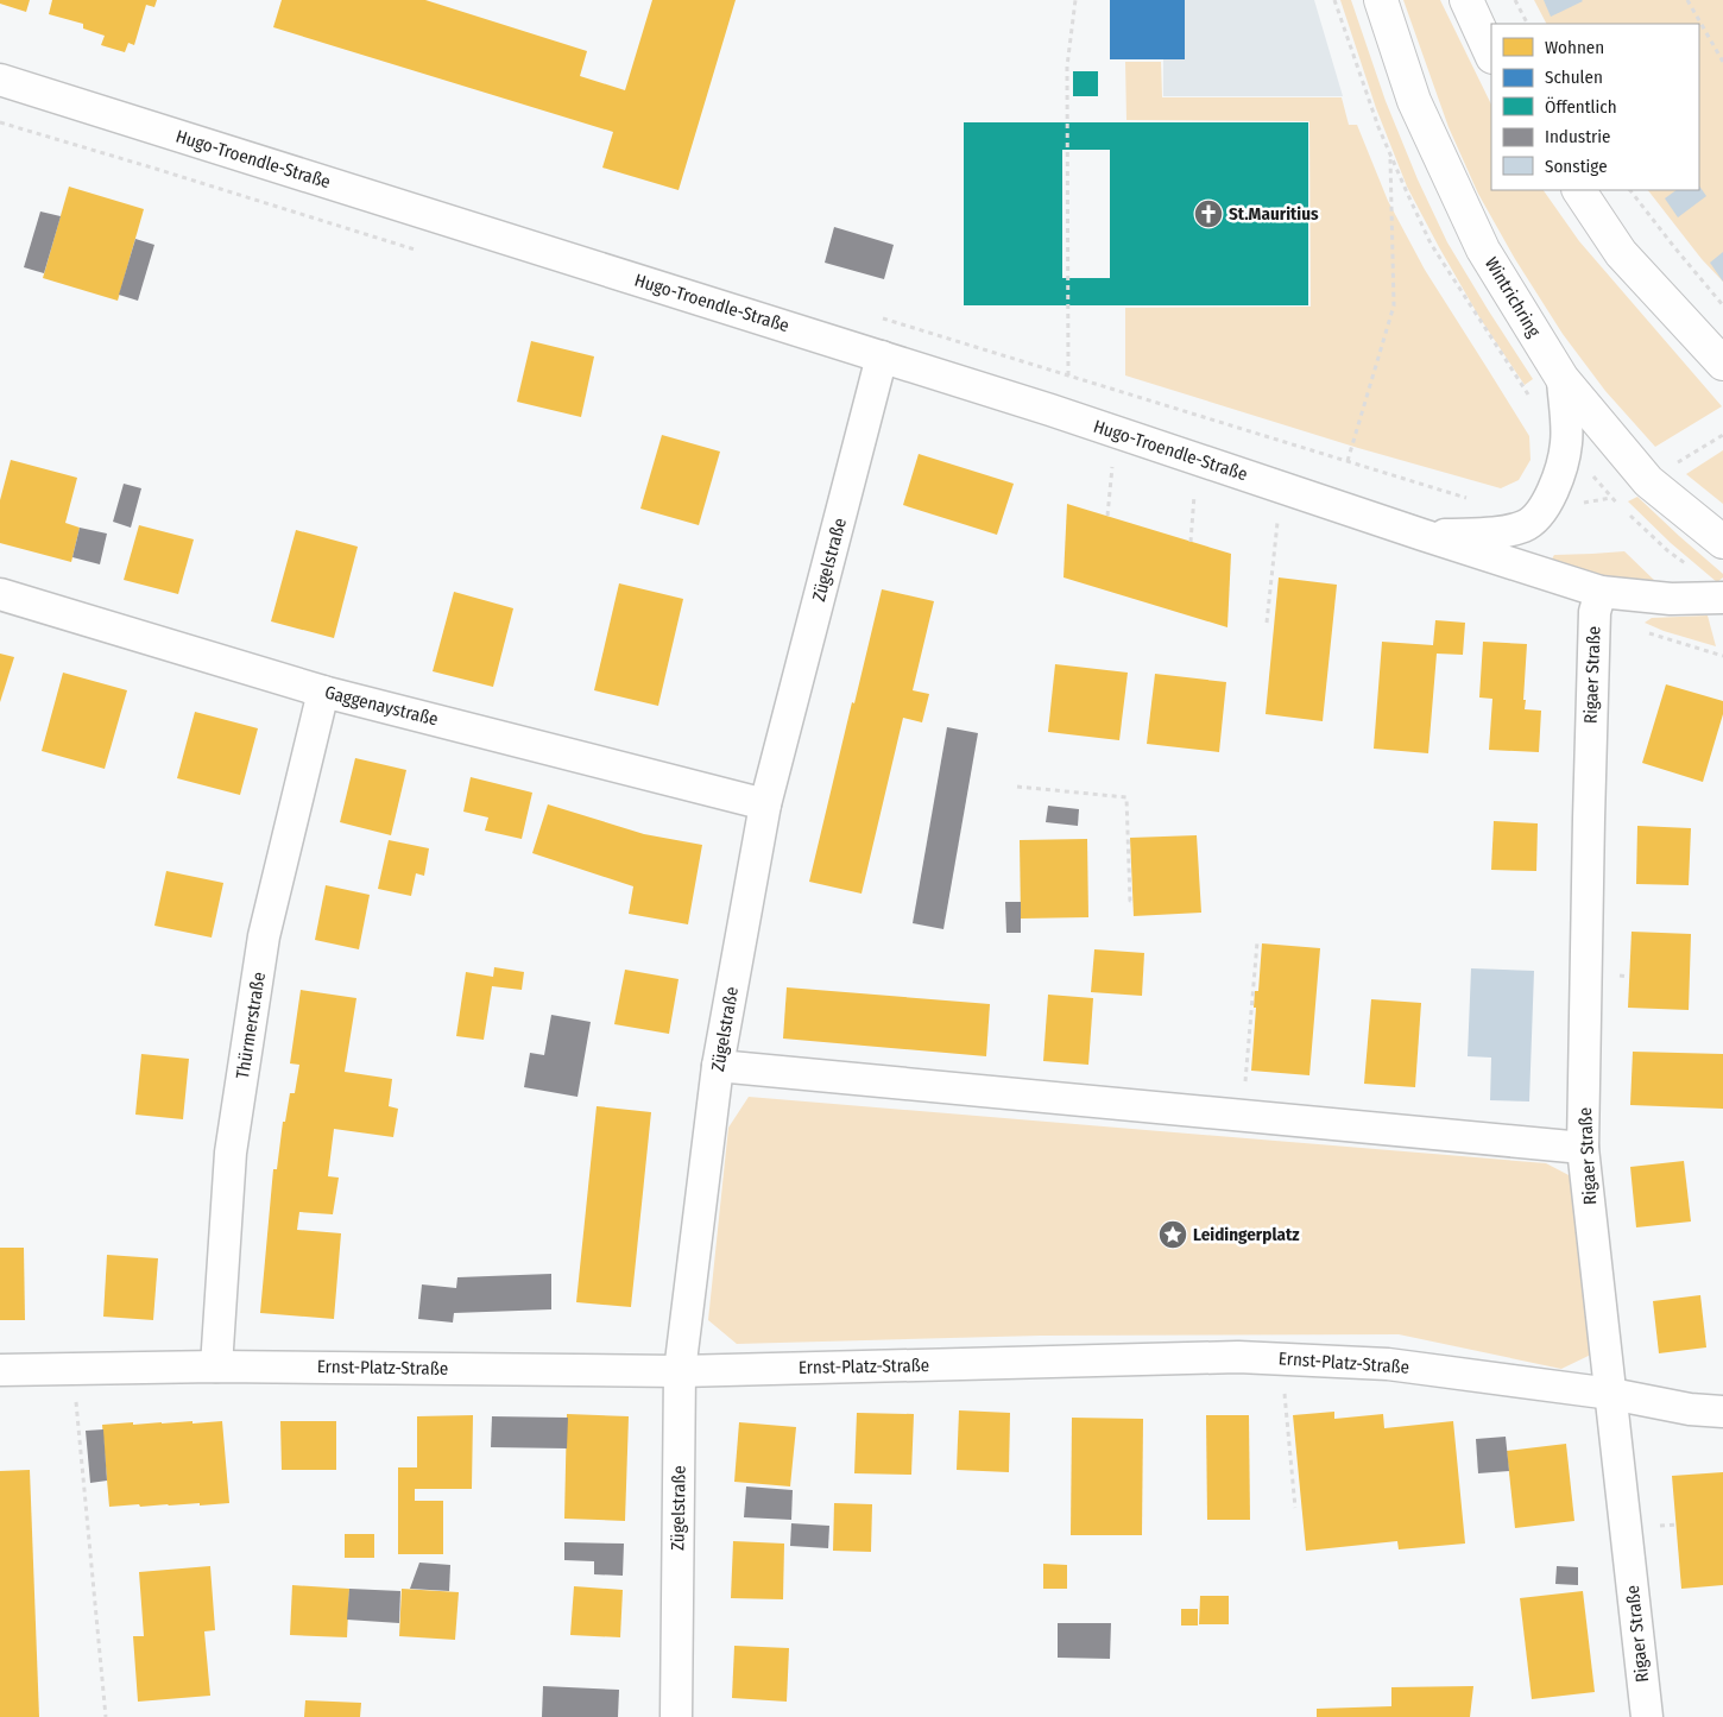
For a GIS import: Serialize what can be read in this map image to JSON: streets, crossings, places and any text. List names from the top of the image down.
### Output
{
  "streets": {
    "main road": ["Wintrichring"],
    "street": [
      "Hugo-Troendle-Straße",
      "Zügelstraße",
      "Rigaer Straße",
      "Gaggenaystraße",
      "Thürmerstraße",
      "Ernst-Platz-Straße"
    ]
  },
  "crossings": [
    ["Hugo-Troendle-Straße", "Wintrichring"],
    ["Hugo-Troendle-Straße", "Zügelstraße"],
    ["Hugo-Troendle-Straße", "Rigaer Straße"],
    ["Zügelstraße", "Gaggenaystraße"],
    ["Zügelstraße", "Ernst-Platz-Straße"],
    ["Rigaer Straße", "Ernst-Platz-Straße"],
    ["Gaggenaystraße", "Thürmerstraße"],
    ["Thürmerstraße", "Ernst-Platz-Straße"]
  ],
  "places": {
    "church": ["St.Mauritius"],
    "place": ["Leidingerplatz"]
  },
  "legend": [
    "Wohnen",
    "Schulen",
    "Öffentlich",
    "Industrie",
    "Sonstige"
  ]
}
